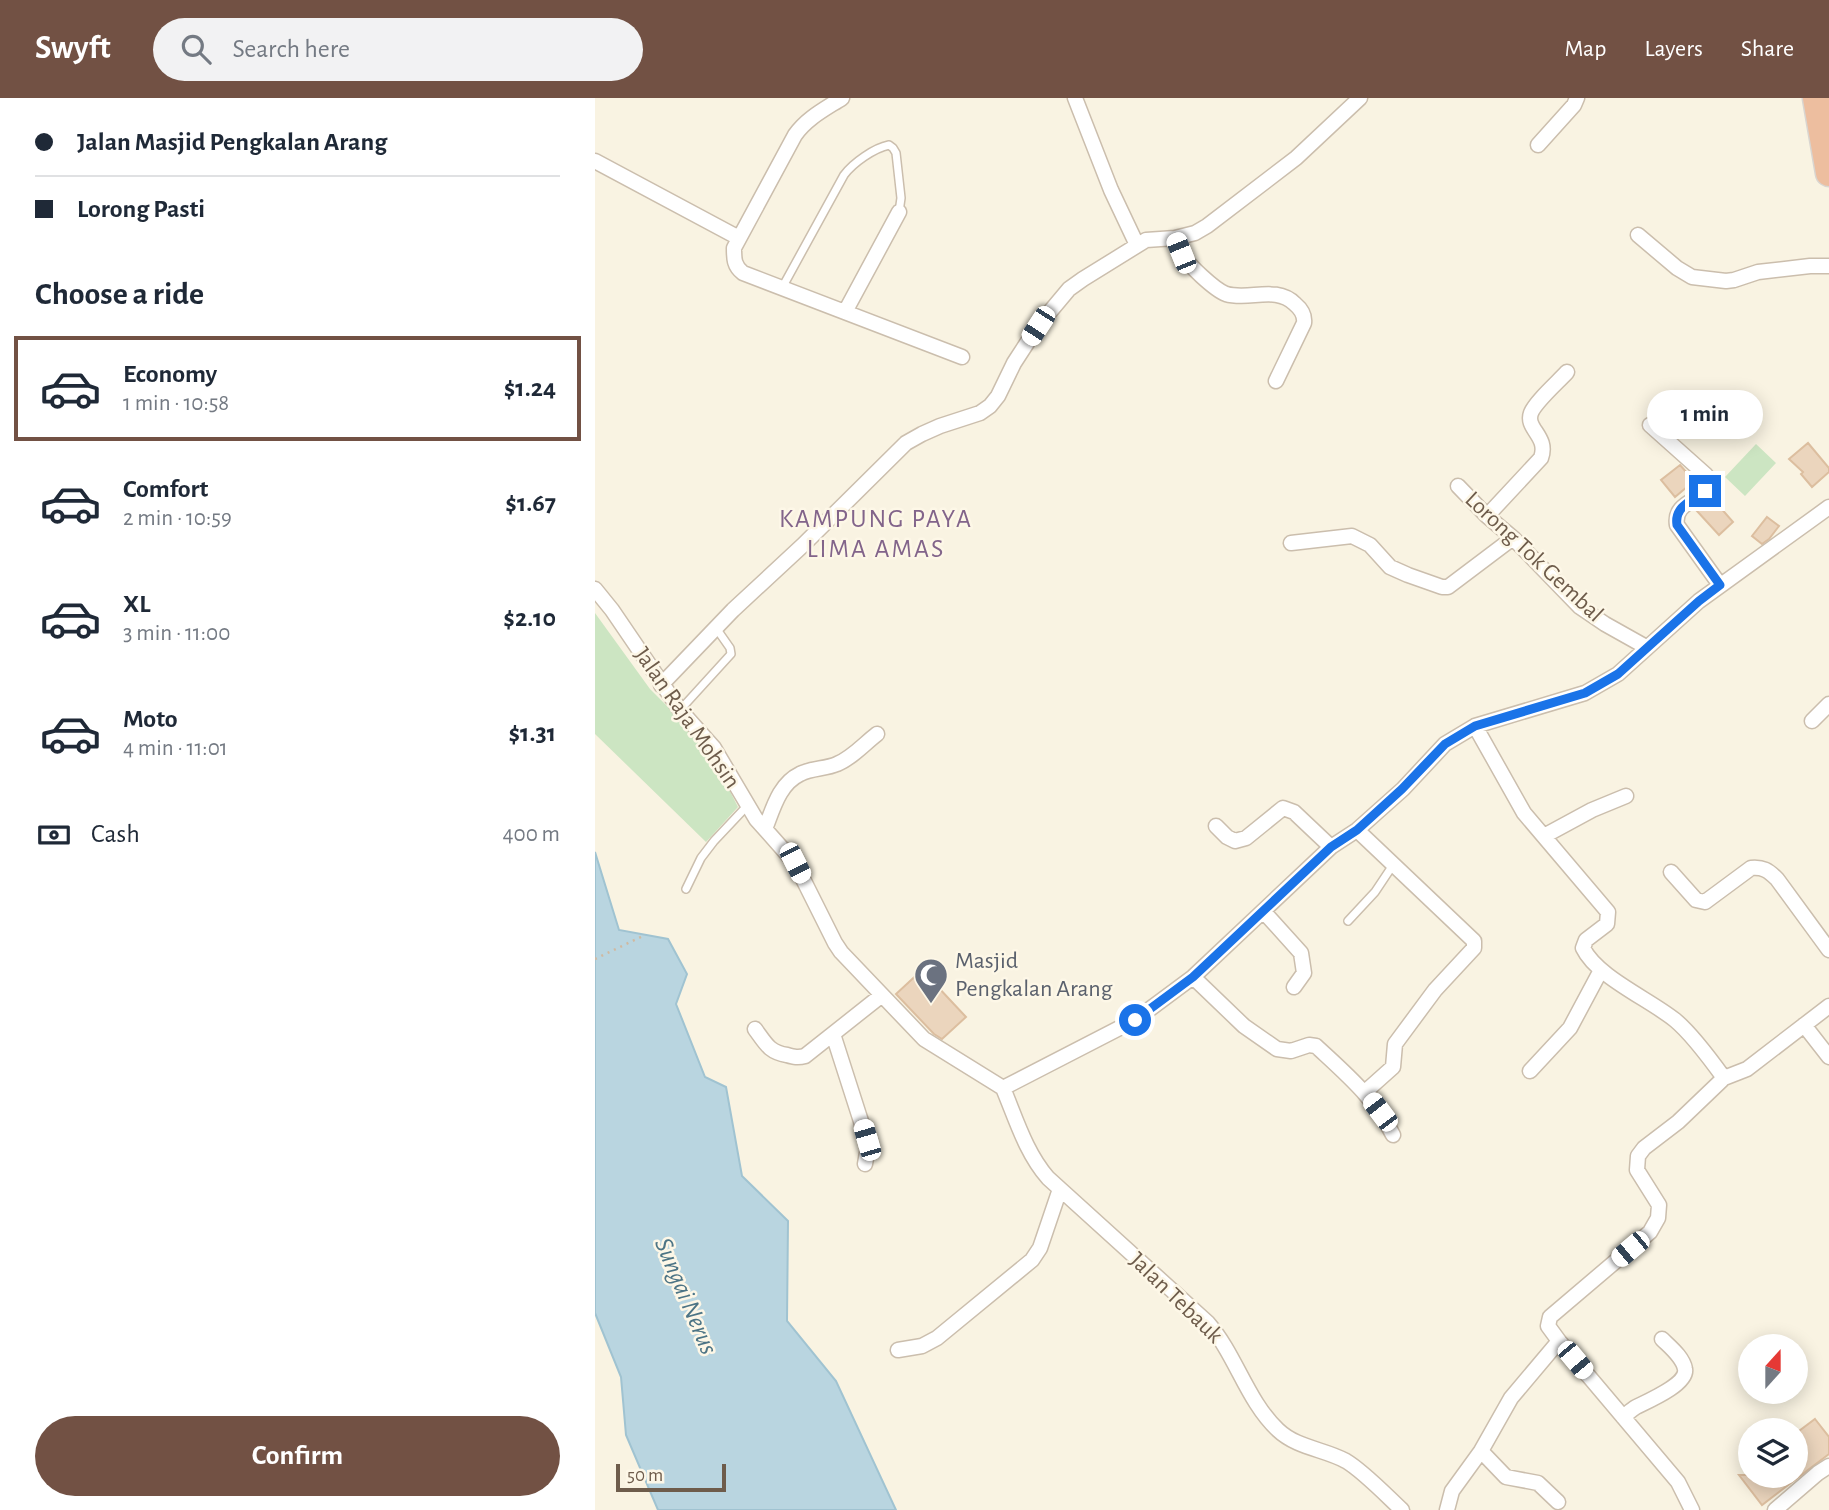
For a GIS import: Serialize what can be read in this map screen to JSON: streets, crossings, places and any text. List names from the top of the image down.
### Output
{
  "streets": {
    "street": ["Lorong Tok Gembal", "Jalan Raja Mohsin", "Jalan Tebauk"]
  },
  "crossings": [
    ["Jalan Raja Mohsin", "Jalan Tebauk"]
  ],
  "districts": ["KAMPUNG PAYA LIMA AMAS"],
  "water": ["Sungai Nerus"],
  "places": {
    "mosque": ["Masjid Pengkalan Arang"]
  },
  "scale_bar": "50 m",
  "north": "top",
  "page": {
    "header": "Swyft",
    "search": "Search here",
    "nav": ["Map", "Layers", "Share"],
    "banner": ["Jalan Masjid Pengkalan Arang", "Lorong Pasti"],
    "heading": "Choose a ride",
    "list": [
      {
        "name": "Economy",
        "note": "1 min · 10:58",
        "value": "$1.24"
      },
      {
        "name": "Comfort",
        "note": "2 min · 10:59",
        "value": "$1.67"
      },
      {
        "name": "XL",
        "note": "3 min · 11:00",
        "value": "$2.10"
      },
      {
        "name": "Moto",
        "note": "4 min · 11:01",
        "value": "$1.31"
      }
    ],
    "bubble": "1 min",
    "pay": ["Cash", "400 m"],
    "buttons": "Confirm",
    "scale": "50 m"
  }
}
